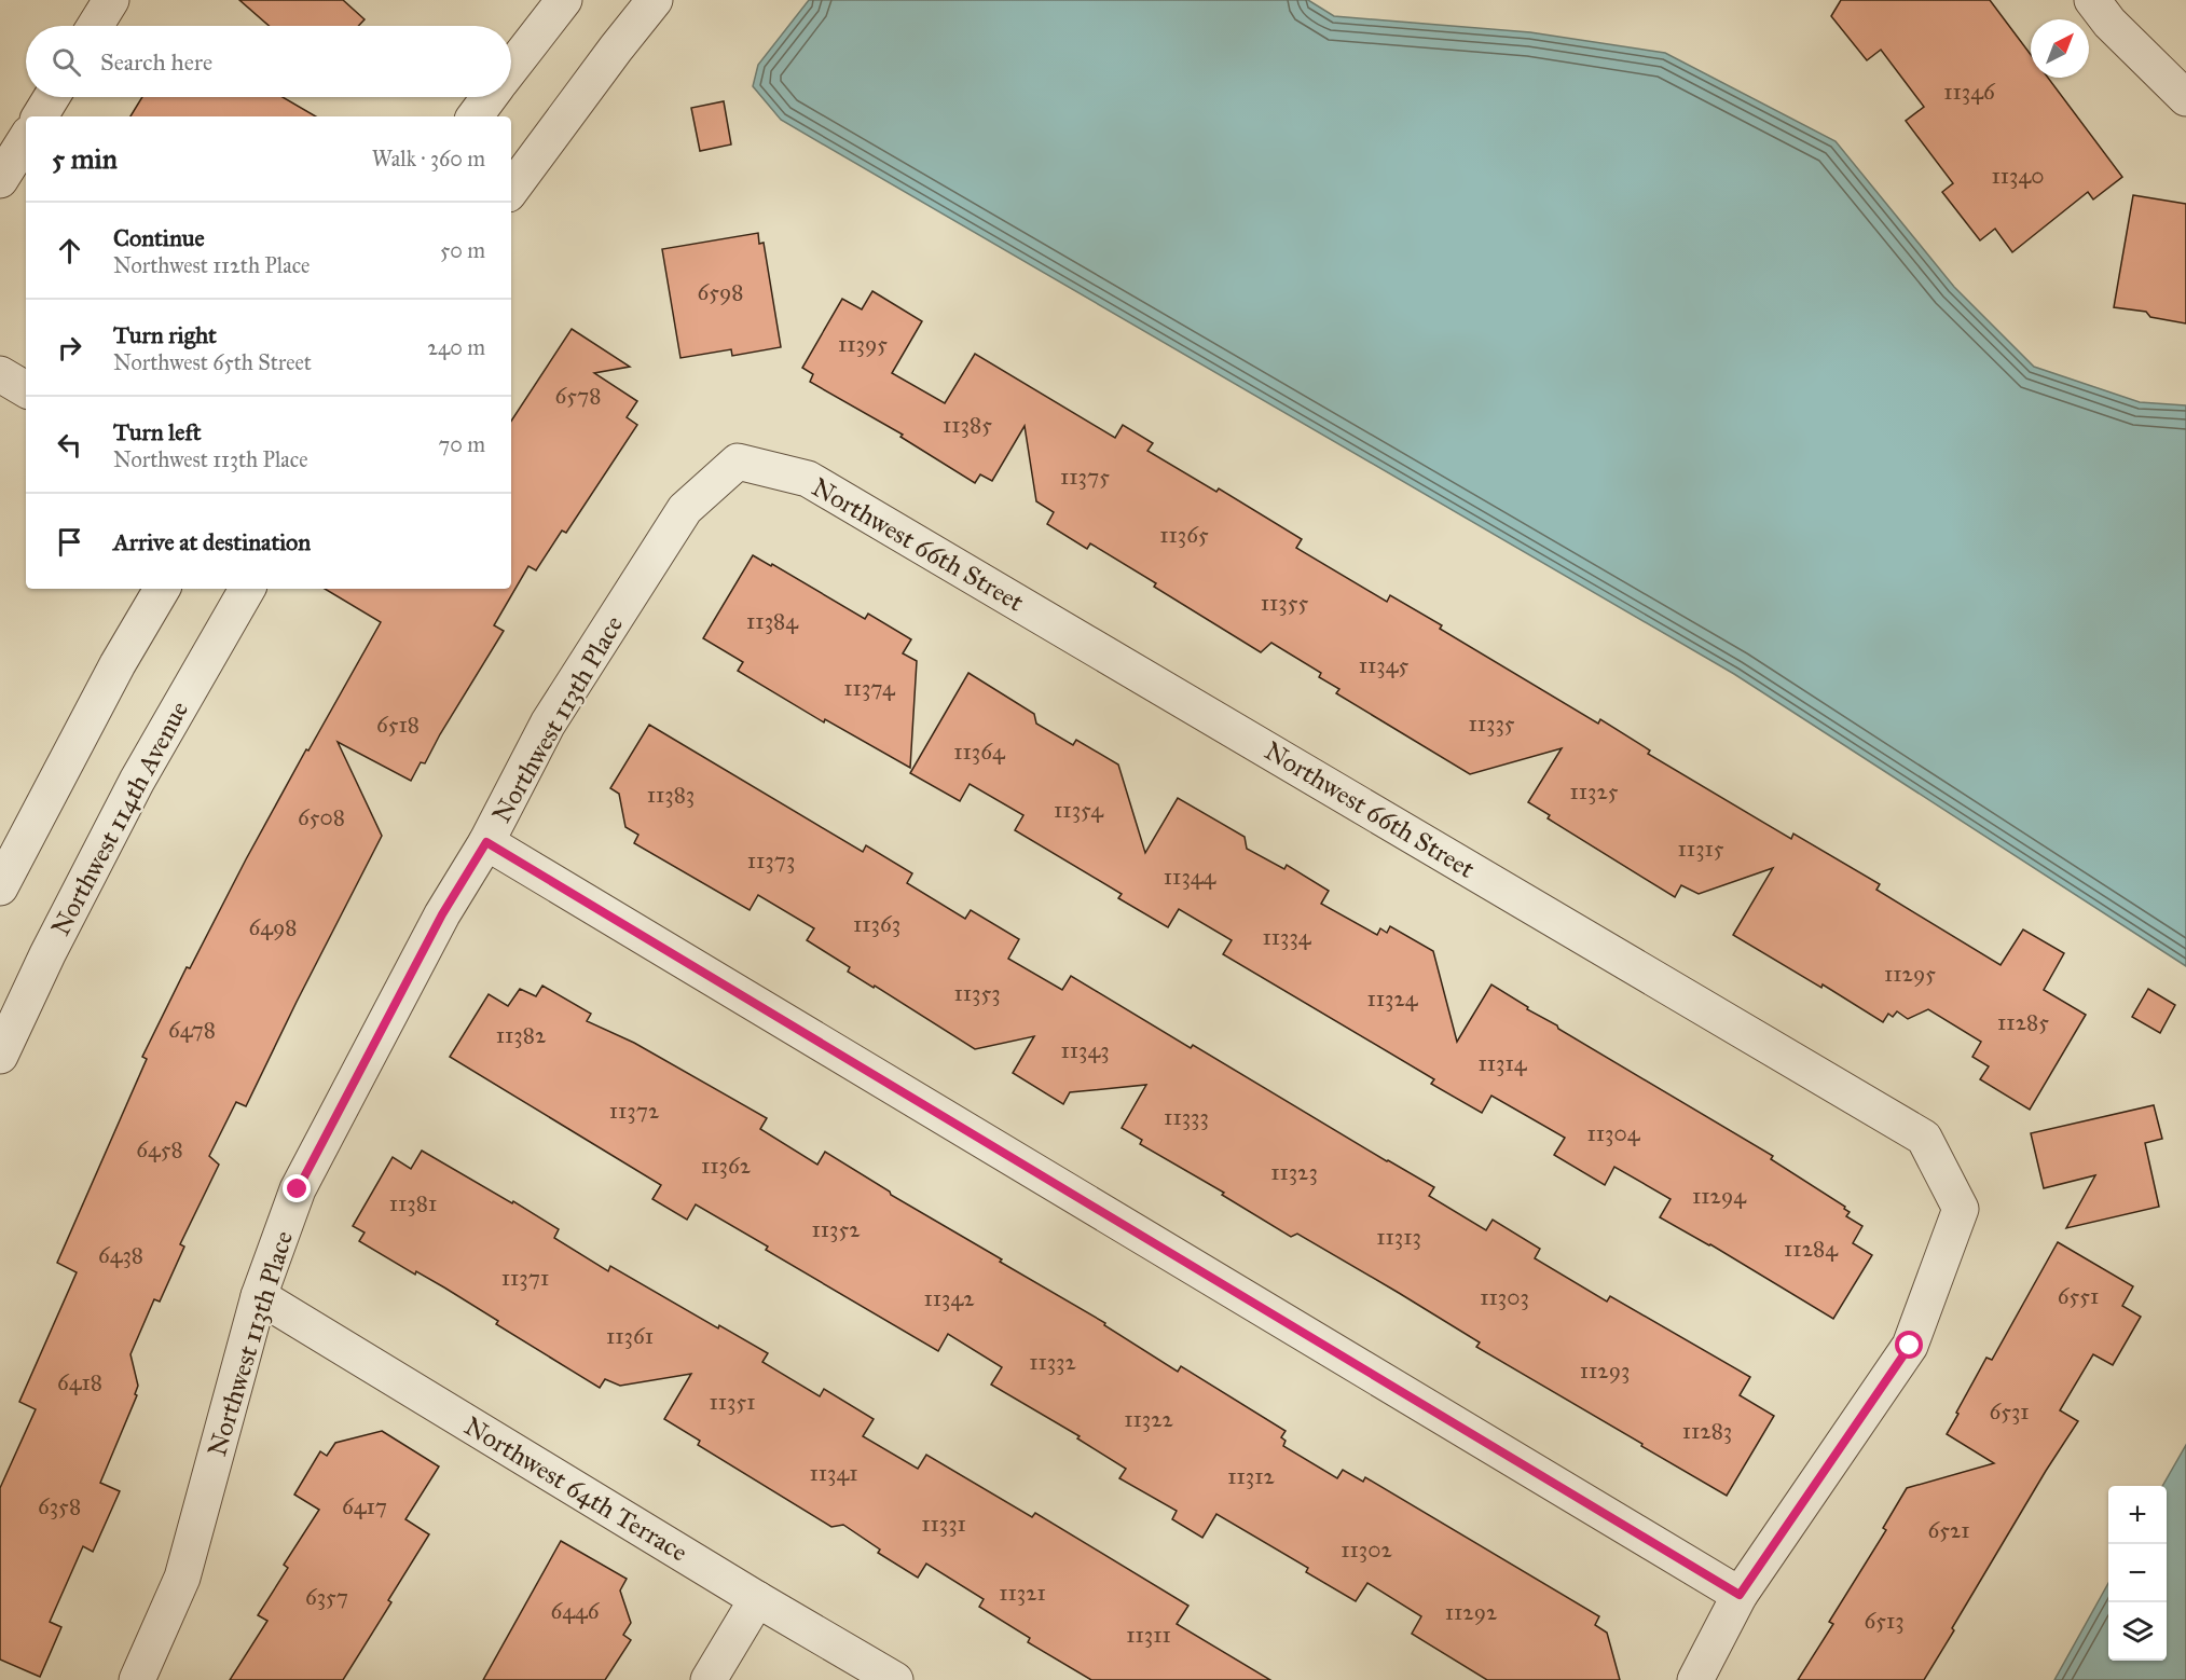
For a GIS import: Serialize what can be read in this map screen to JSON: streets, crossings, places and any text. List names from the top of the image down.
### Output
{
  "streets": {
    "street": [
      "Northwest 66th Street",
      "Northwest 113th Place",
      "Northwest 114th Avenue",
      "Northwest 64th Terrace"
    ]
  },
  "crossings": [
    ["Northwest 66th Street", "Northwest 113th Place"],
    ["Northwest 113th Place", "Northwest 64th Terrace"]
  ],
  "house_numbers": [
    "11346",
    "11340",
    "6598",
    "11395",
    "6578",
    "11385",
    "11375",
    "11365",
    "11355",
    "11384",
    "11345",
    "11374",
    "11335",
    "6518",
    "11364",
    "11325",
    "11383",
    "11354",
    "6508",
    "11315",
    "11373",
    "11344",
    "11363",
    "6498",
    "11334",
    "11295",
    "11353",
    "11324",
    "11285",
    "6478",
    "11382",
    "11343",
    "11314",
    "11372",
    "11333",
    "11304",
    "6458",
    "11362",
    "11323",
    "11294",
    "11381",
    "11352",
    "11313",
    "11284",
    "6438",
    "11371",
    "6551",
    "11303",
    "11342",
    "11361",
    "11332",
    "11293",
    "6418",
    "11351",
    "6531",
    "11322",
    "11283",
    "11341",
    "11312",
    "6358",
    "6417",
    "11331",
    "6521",
    "11302",
    "11321",
    "6357",
    "6446",
    "11292",
    "6513",
    "11311"
  ],
  "north": "top right",
  "page": {
    "search": "Search here",
    "heading": ["5 min", "Walk · 360 m"],
    "list": [
      ["Continue", "Northwest 112th Place", "50 m"],
      ["Turn right", "Northwest 65th Street", "240 m"],
      ["Turn left", "Northwest 113th Place", "70 m"],
      "Arrive at destination"
    ],
    "map_buttons": ["+", "−"]
  }
}
